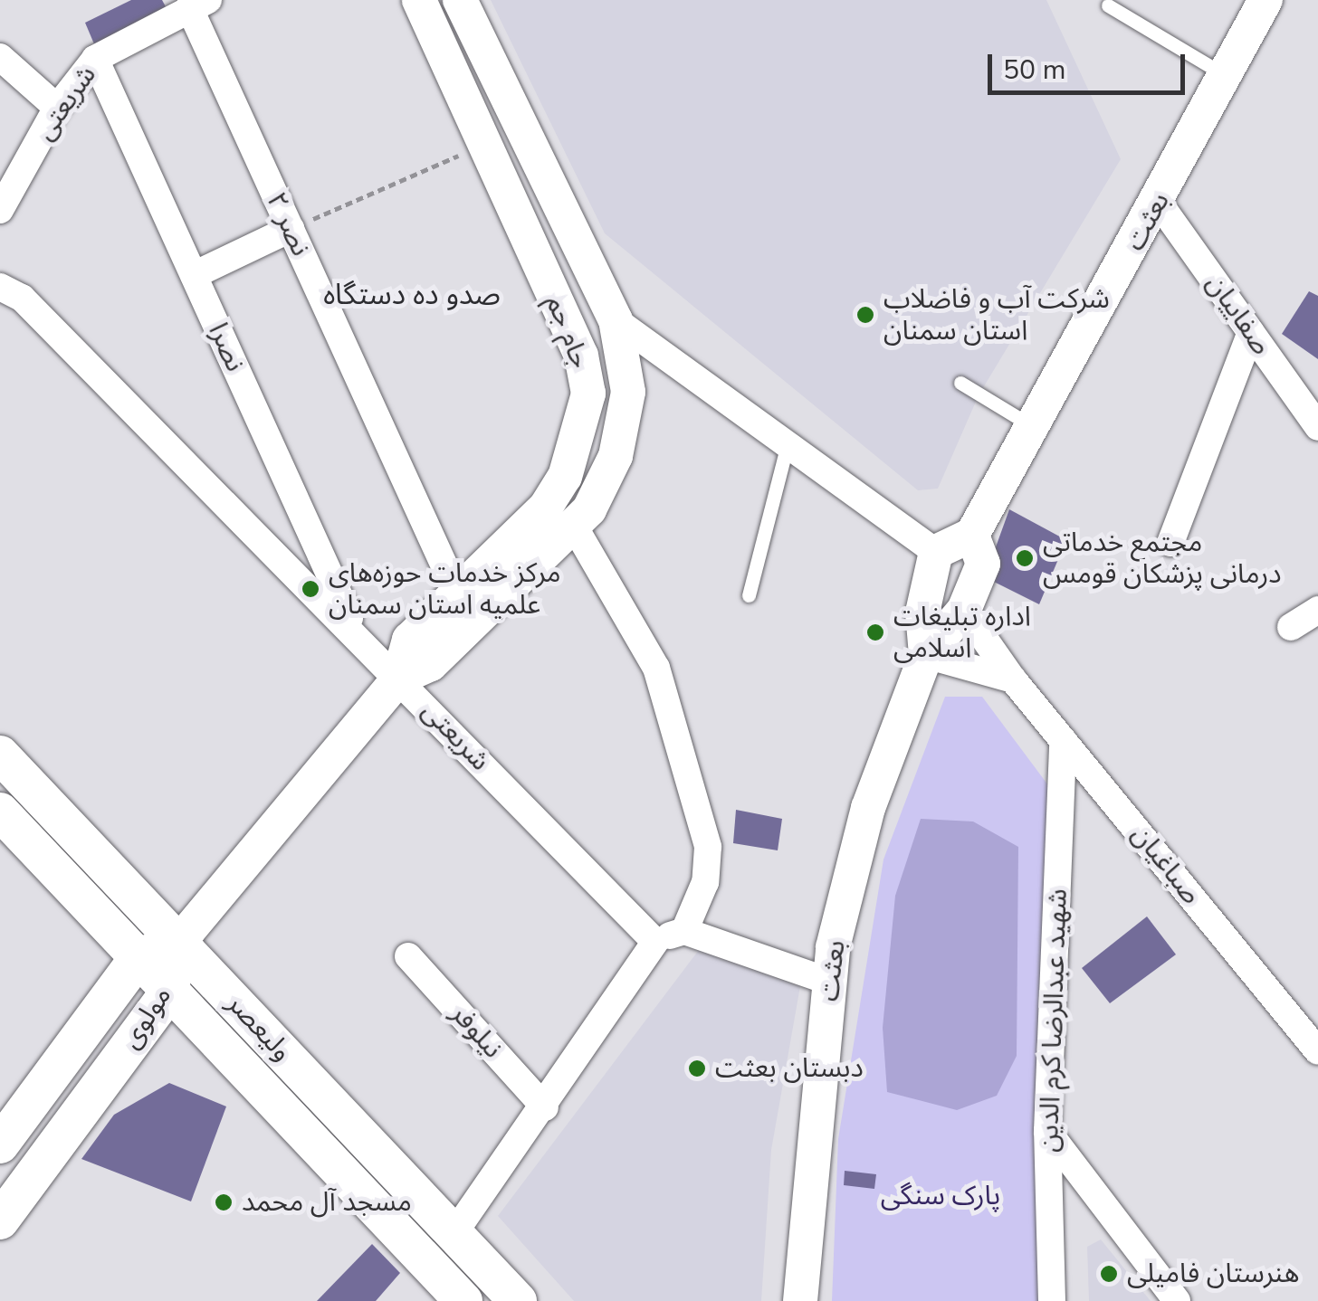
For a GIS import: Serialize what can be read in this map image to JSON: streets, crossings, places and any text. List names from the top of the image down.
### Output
{
  "streets": {
    "main road": ["مولوی", "ولیعصر"],
    "street": [
      "شریعتی",
      "بعثت",
      "نصر ۲",
      "صفاییان",
      "جام جم",
      "نصرا",
      "صباغیان",
      "شهید عبدالرضا کرم الدین",
      "نیلوفر"
    ]
  },
  "crossings": [
    ["شریعتی", "نصر ۲"],
    ["شریعتی", "جام جم"],
    ["شریعتی", "نصرا"],
    ["بعثت", "صفاییان"],
    ["نصر ۲", "جام جم"],
    ["جام جم", "مولوی"],
    ["جام جم", "ولیعصر"],
    ["صباغیان", "شهید عبدالرضا کرم الدین"],
    ["مولوی", "ولیعصر"]
  ],
  "districts": ["صدو ده دستگاه"],
  "parks": ["پارک سنگی"],
  "places": [
    "شرکت آب و فاضلاب استان سمنان",
    "مجتمع خدماتی درمانی پزشکان قومس",
    "مرکز خدمات حوزه‌های علمیه استان سمنان",
    "اداره تبلیغات اسلامی",
    "دبستان بعثت",
    "مسجد آل محمد",
    "هنرستان فامیلی"
  ],
  "scale_bar": "50 m"
}
